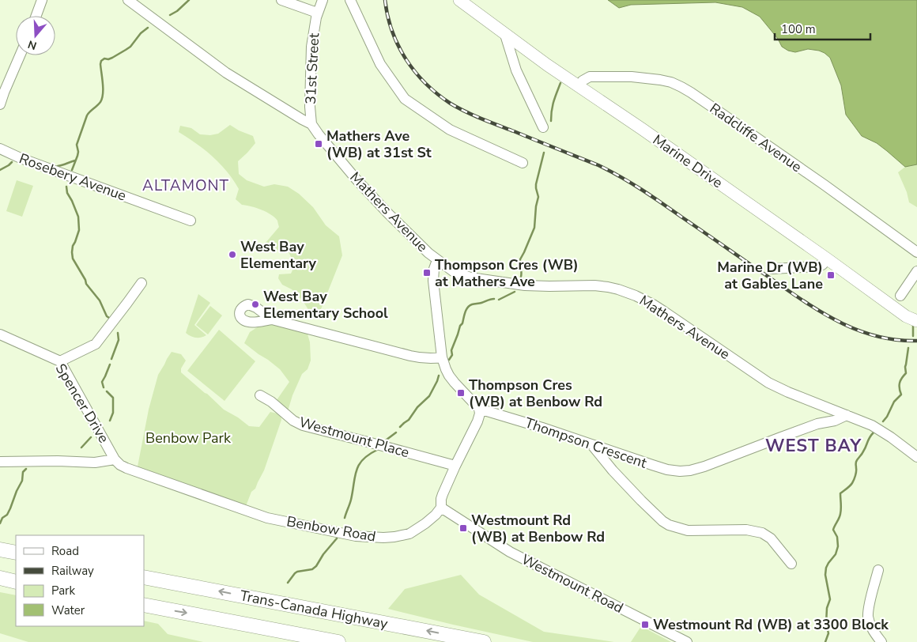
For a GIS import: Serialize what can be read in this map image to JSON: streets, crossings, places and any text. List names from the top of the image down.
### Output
{
  "streets": {
    "highway": ["Trans-Canada Highway"],
    "main road": ["Marine Drive"],
    "street": [
      "31st Street",
      "Radcliffe Avenue",
      "Rosebery Avenue",
      "Mathers Avenue",
      "Spencer Drive",
      "Westmount Place",
      "Thompson Crescent",
      "Benbow Road",
      "Westmount Road"
    ]
  },
  "crossings": [
    ["31st Street", "Mathers Avenue"],
    ["Radcliffe Avenue", "Marine Drive"],
    ["Mathers Avenue", "Thompson Crescent"],
    ["Spencer Drive", "Benbow Road"],
    ["Benbow Road", "Westmount Road"]
  ],
  "districts": ["ALTAMONT", "WEST BAY"],
  "parks": ["Benbow Park"],
  "places": {
    "transit": [
      "Mathers Ave (WB) at 31st St",
      "Thompson Cres (WB) at Mathers Ave",
      "Marine Dr (WB) at Gables Lane",
      "Thompson Cres (WB) at Benbow Rd",
      "Westmount Rd (WB) at Benbow Rd",
      "Westmount Rd (WB) at 3300 Block"
    ],
    "other": ["West Bay Elementary", "West Bay Elementary School"]
  },
  "legend": [
    "Road",
    "Railway",
    "Park",
    "Water"
  ],
  "scale_bar": "100 m",
  "north": "bottom"
}
